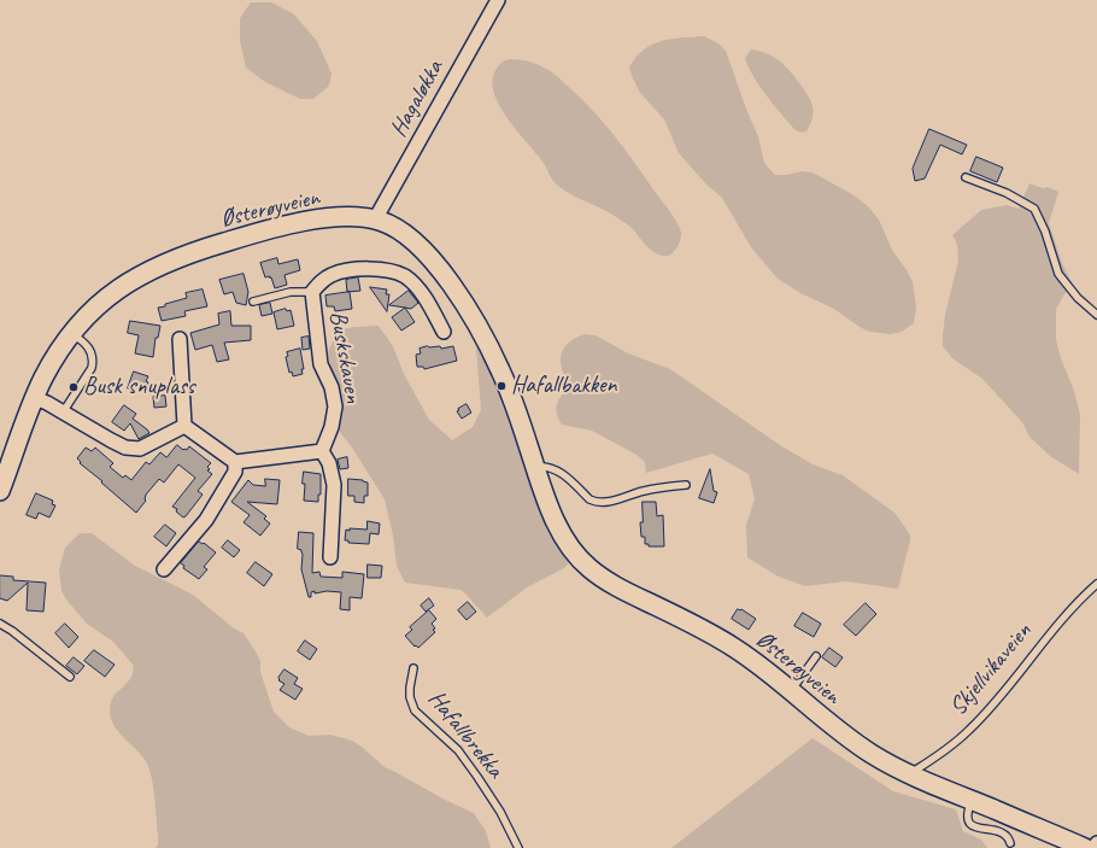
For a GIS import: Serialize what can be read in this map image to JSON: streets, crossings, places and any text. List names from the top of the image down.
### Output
{
  "streets": {
    "main road": ["Østerøyveien"],
    "street": ["Hagaløkka", "Buskskauen"],
    "lane": ["Skjellvikaveien", "Hafallbrekka"]
  },
  "crossings": [
    ["Hagaløkka", "Østerøyveien"],
    ["Østerøyveien", "Skjellvikaveien"]
  ],
  "places": ["Hafallbakken", "Busk snuplass"]
}
